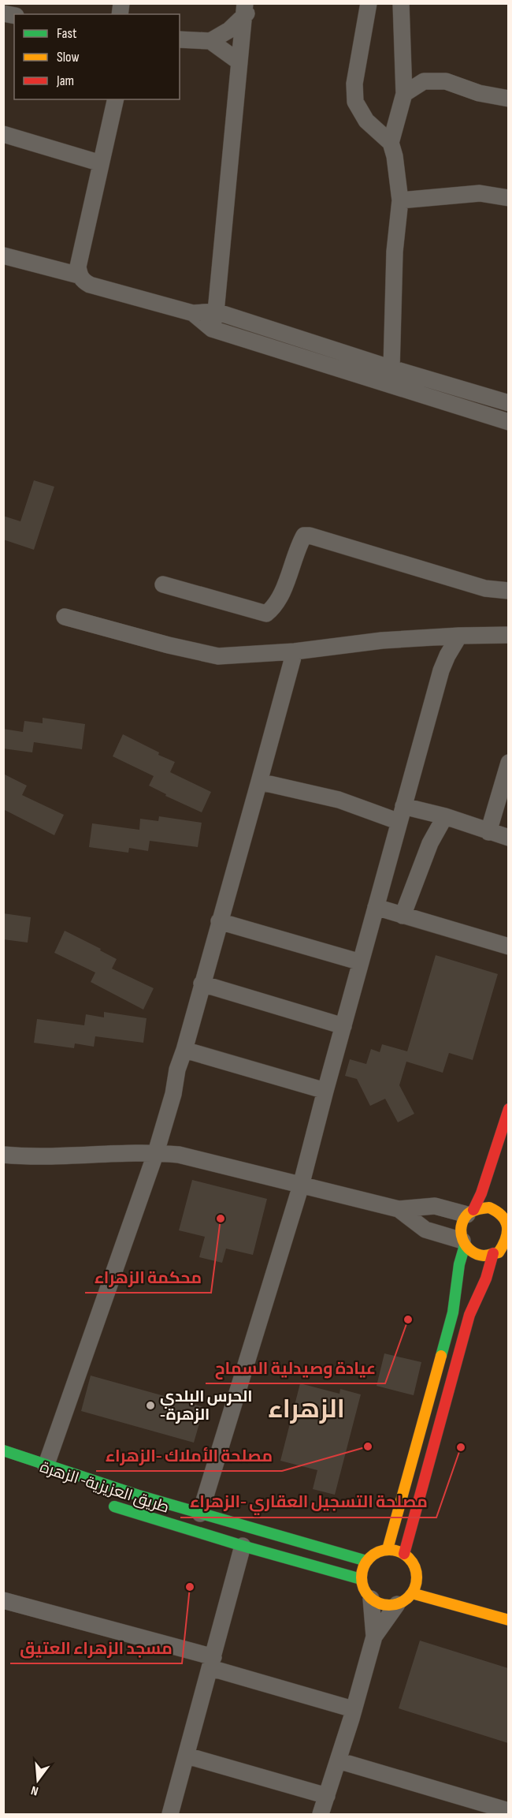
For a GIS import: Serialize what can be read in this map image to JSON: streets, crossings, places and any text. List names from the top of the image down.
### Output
{
  "streets": {
    "main road": ["طريق العزيزية- الزهرة"]
  },
  "districts": ["الزهراء"],
  "places": [
    "محكمة الزهراء",
    "عيادة وصيدلية السماح",
    "الحرس البلدي -الزهرة",
    "مصلحة الأملاك -الزهراء",
    "مصلحة التسجيل العقاري -الزهراء",
    "مسجد الزهراء العتيق"
  ],
  "legend": ["Fast", "Slow", "Jam"],
  "north": "bottom"
}
